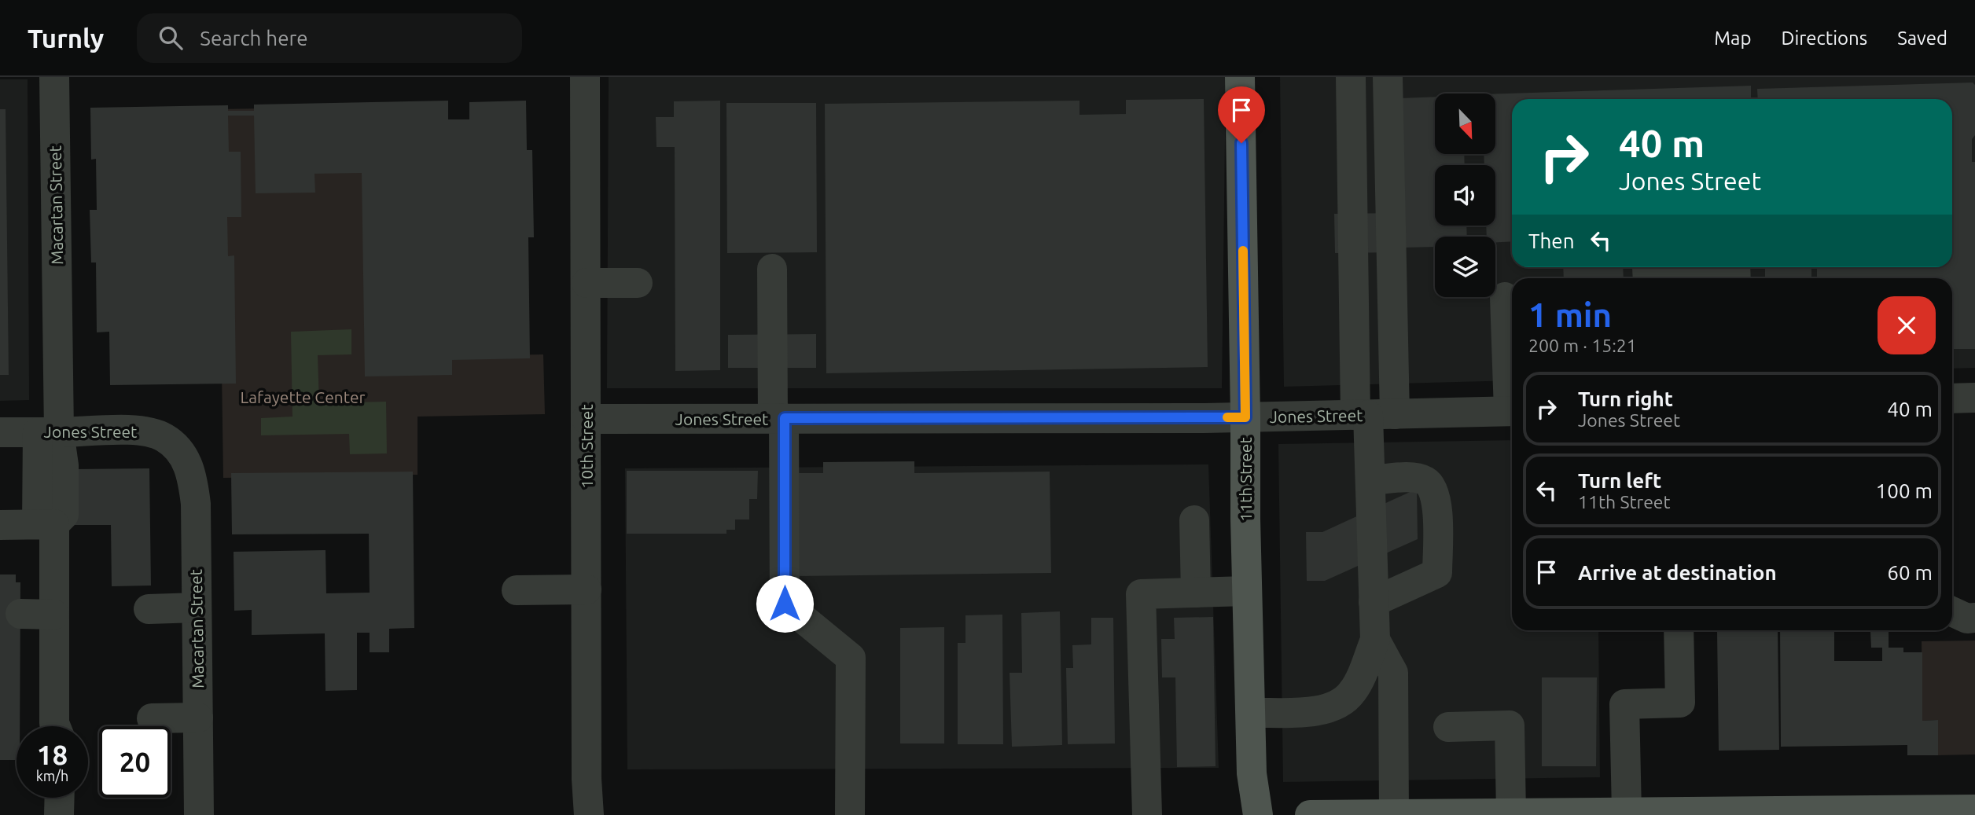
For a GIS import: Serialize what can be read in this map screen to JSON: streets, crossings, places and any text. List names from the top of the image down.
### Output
{
  "streets": {
    "main road": ["11th Street"],
    "street": ["Macartan Street", "Jones Street", "10th Street"]
  },
  "crossings": [
    ["Macartan Street", "Jones Street"],
    ["Jones Street", "10th Street"],
    ["Jones Street", "11th Street"]
  ],
  "parks": ["Lafayette Center"],
  "north": "bottom right",
  "page": {
    "header": "Turnly",
    "search": "Search here",
    "nav": ["Map", "Directions", "Saved"],
    "turn": ["40 m", "Jones Street"],
    "then": "Then",
    "heading": ["1 min", "200 m · 15:21"],
    "list": [
      {
        "name": "Turn right",
        "note": "Jones Street",
        "value": "40 m"
      },
      {
        "name": "Turn left",
        "note": "11th Street",
        "value": "100 m"
      },
      {
        "name": "Arrive at destination",
        "value": "60 m"
      }
    ],
    "speed": "18 km/h",
    "limit": "20"
  }
}
